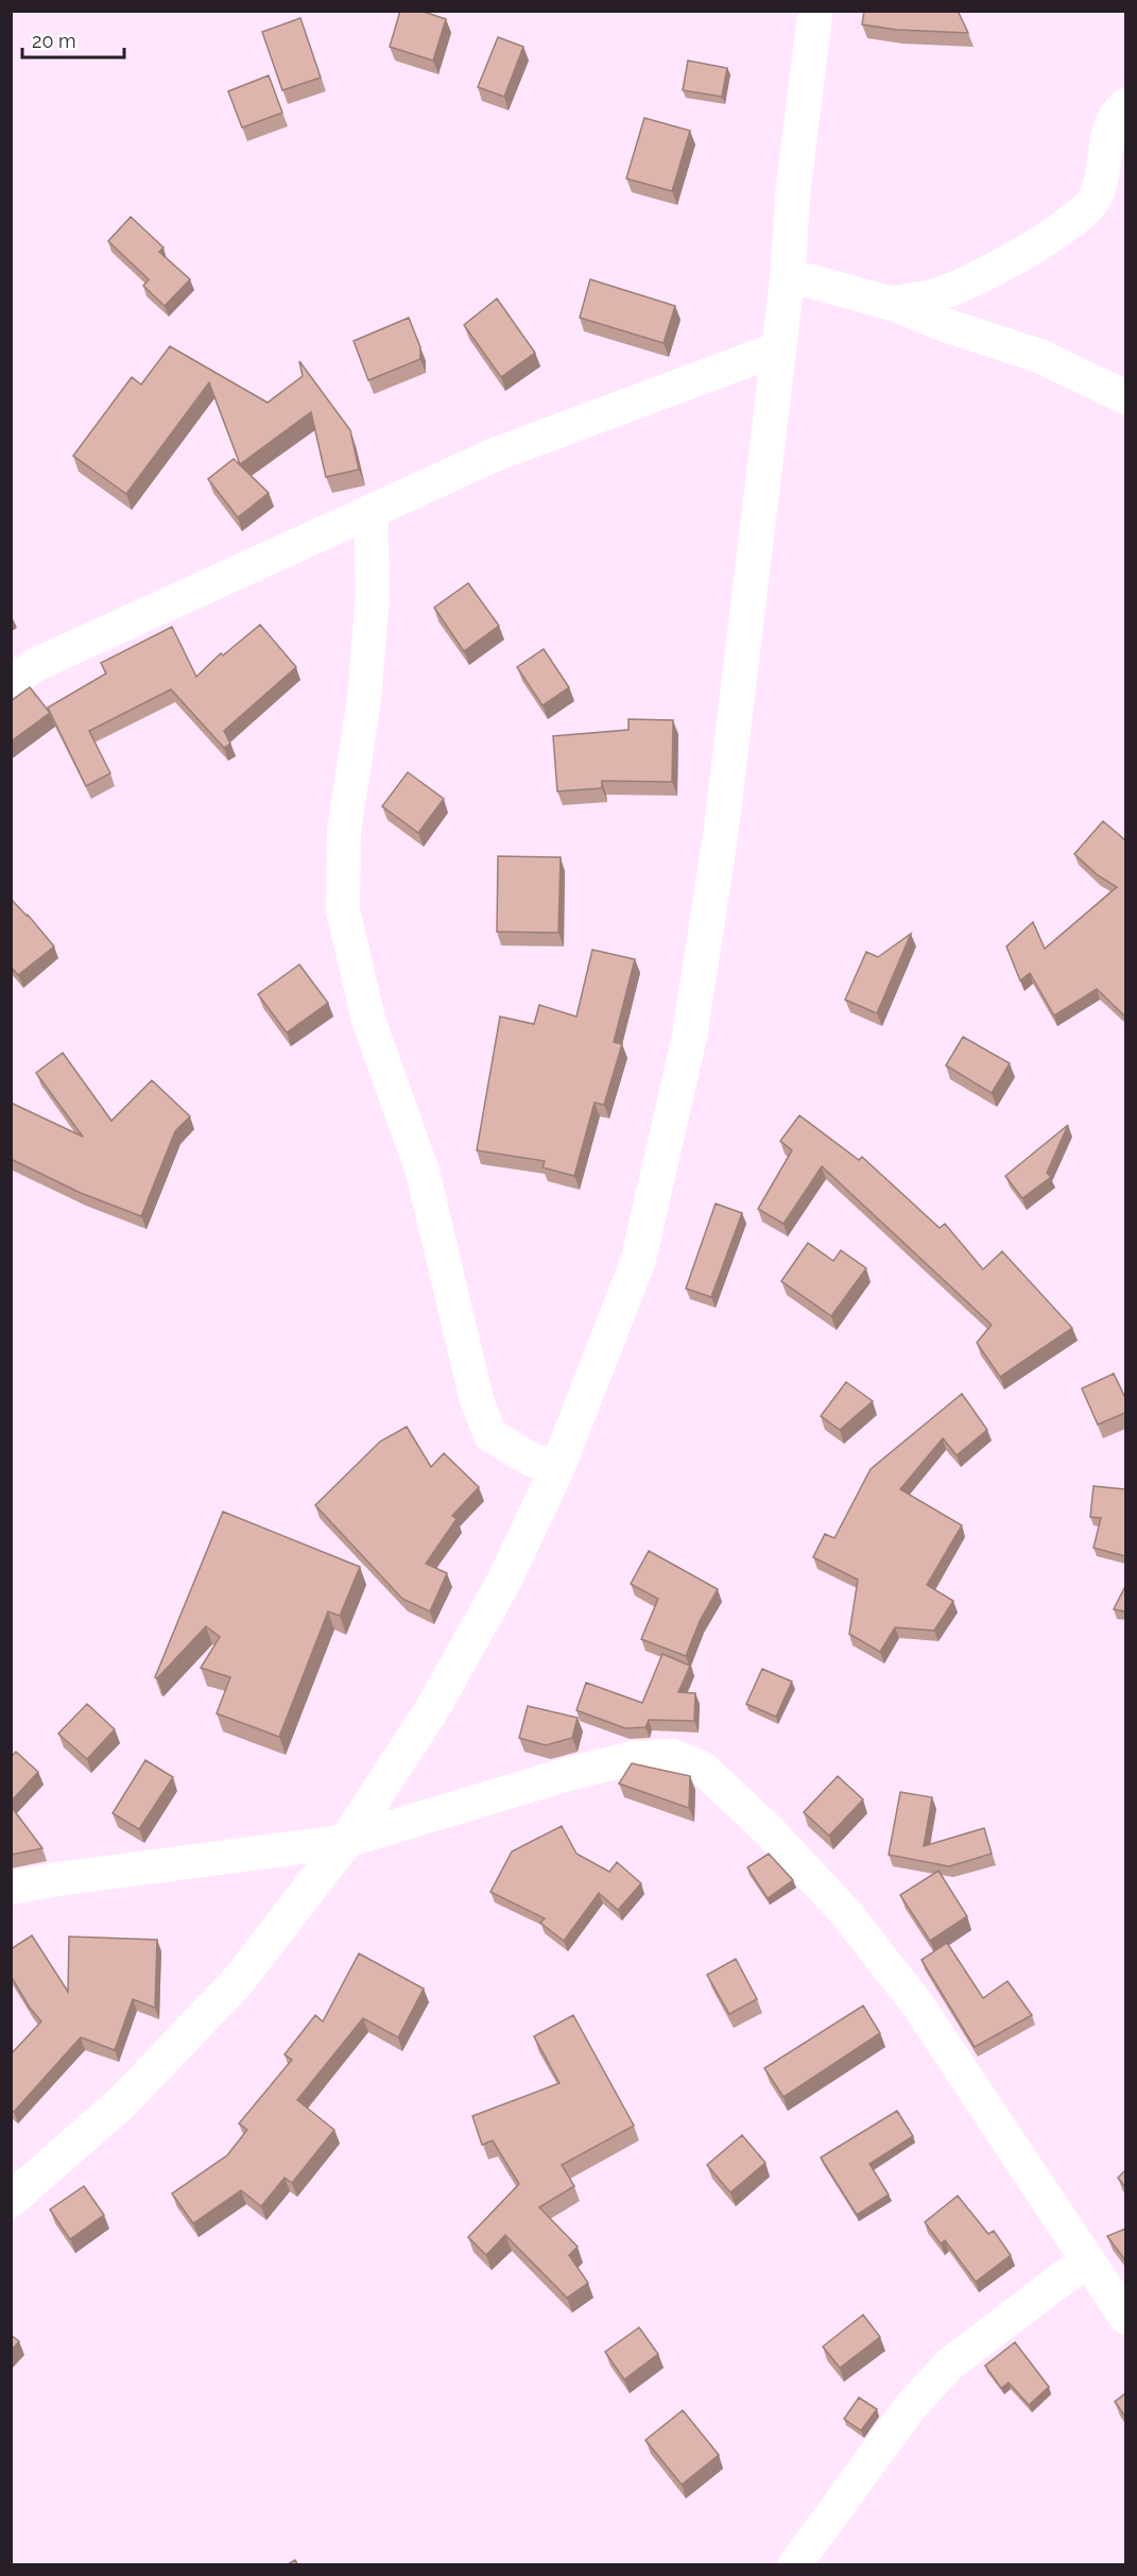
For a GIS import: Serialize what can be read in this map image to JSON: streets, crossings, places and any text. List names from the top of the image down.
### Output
{
  "scale_bar": "20 m"
}
